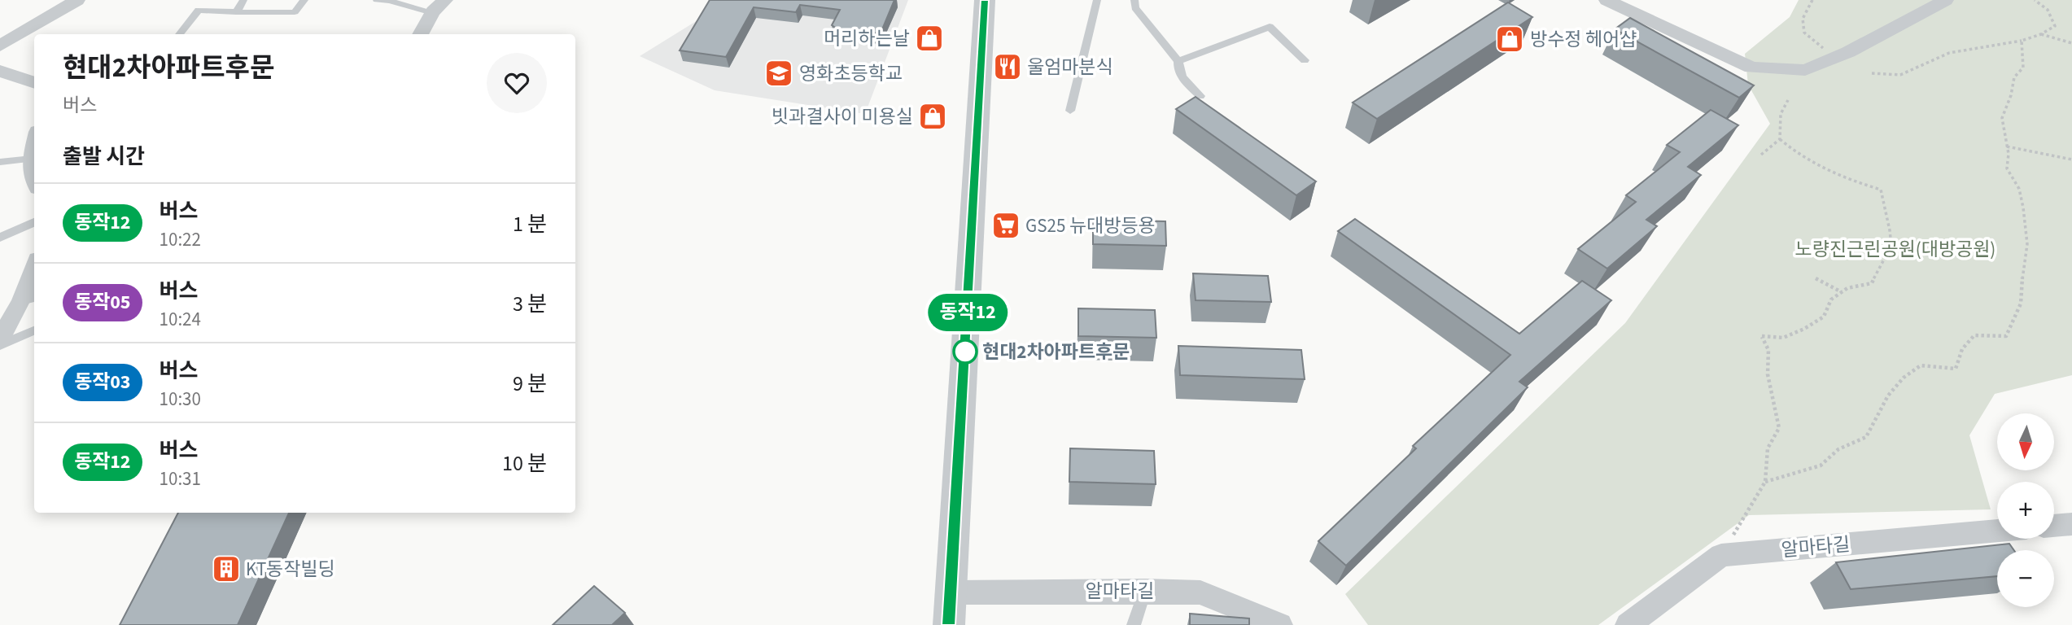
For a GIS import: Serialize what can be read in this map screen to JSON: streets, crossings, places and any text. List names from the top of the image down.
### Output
{
  "streets": {
    "street": ["알마타길"]
  },
  "parks": ["노량진근린공원(대방공원)"],
  "places": {
    "shop": ["머리하는날", "방수정 헤어샵", "빗과결사이 미용실"],
    "restaurant": ["울엄마분식"],
    "school or university": ["영화초등학교"],
    "supermarket": ["GS25 뉴대방등용"],
    "other": ["현대2차아파트후문"],
    "building": ["KT동작빌딩"]
  },
  "lines": ["bus line 동작12"],
  "north": "bottom",
  "page": {
    "on_map": "동작12",
    "heading": [
      ["현대2차아파트후문", "버스"],
      "출발 시간"
    ],
    "list": [
      {
        "mark": "동작12",
        "name": "버스",
        "note": "10:22",
        "value": "1 분"
      },
      {
        "mark": "동작05",
        "name": "버스",
        "note": "10:24",
        "value": "3 분"
      },
      {
        "mark": "동작03",
        "name": "버스",
        "note": "10:30",
        "value": "9 분"
      },
      {
        "mark": "동작12",
        "name": "버스",
        "note": "10:31",
        "value": "10 분"
      }
    ],
    "map_buttons": ["+", "−"]
  }
}
